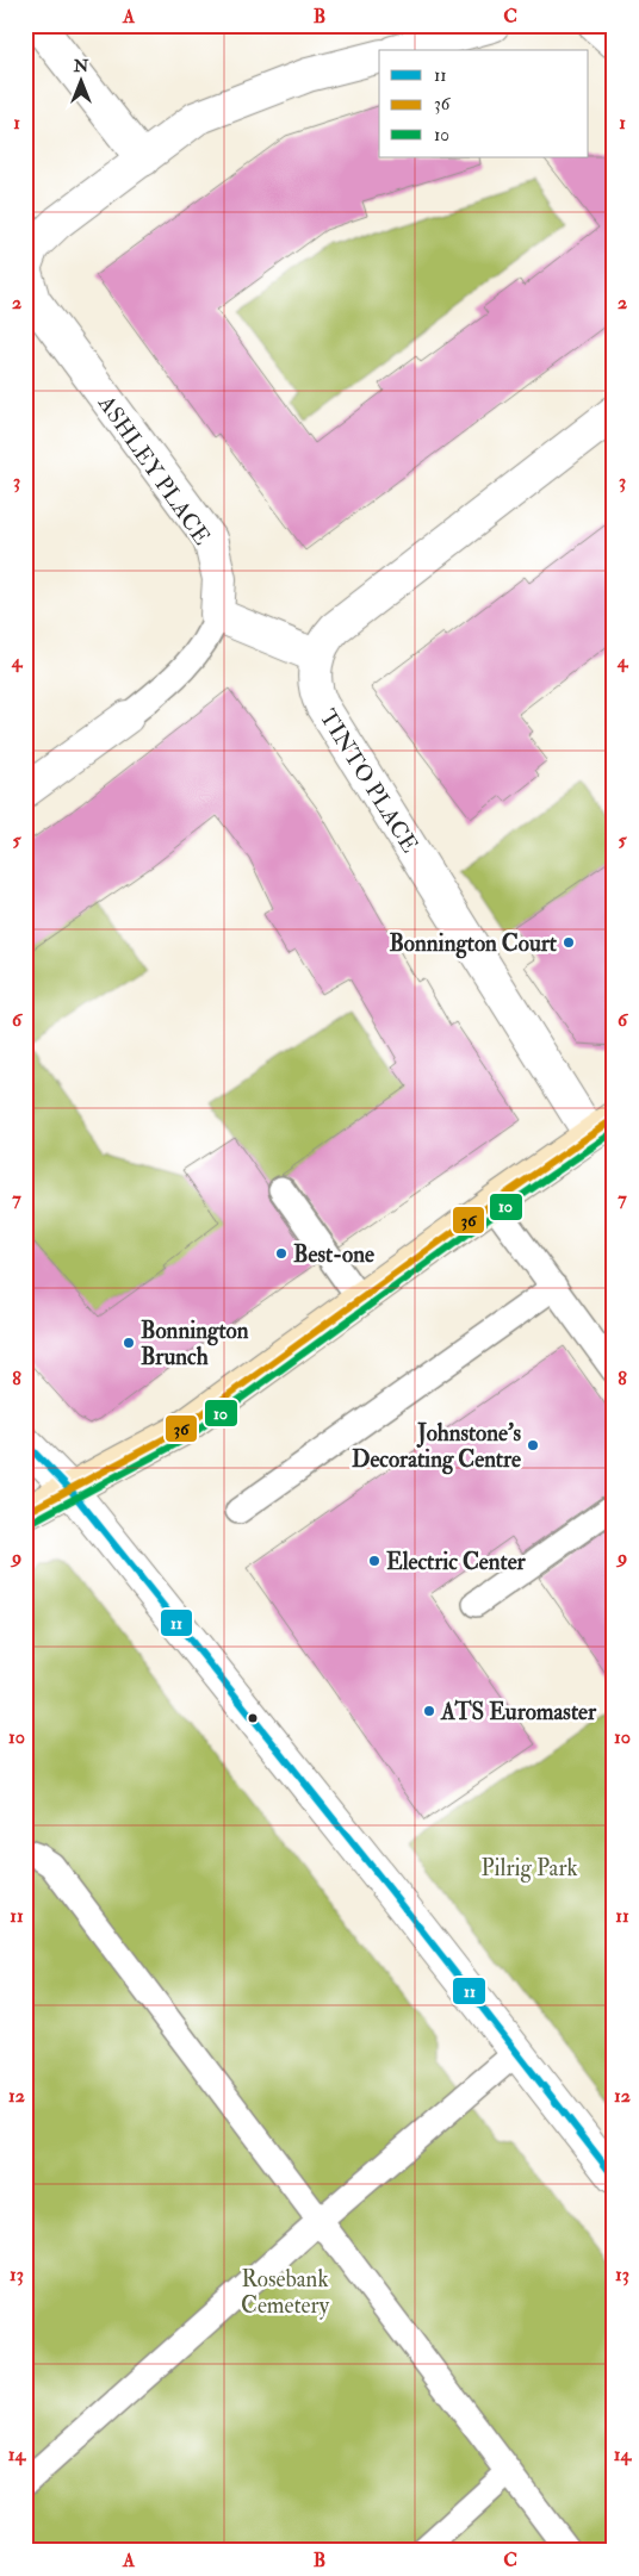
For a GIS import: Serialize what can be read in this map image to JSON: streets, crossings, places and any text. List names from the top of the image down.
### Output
{
  "streets": {
    "street": ["ASHLEY PLACE", "TINTO PLACE"]
  },
  "parks": ["Pilrig Park", "Rosebank Cemetery"],
  "places": [
    "Bonnington Court",
    "Best-one",
    "Bonnington Brunch",
    "Johnstone's Decorating Centre",
    "Electric Center",
    "ATS Euromaster"
  ],
  "lines": ["transit line 36", "transit line 10", "transit line 11"],
  "legend": ["11", "36", "10"],
  "north": "top",
  "grid": {
    "columns": ["A", "B", "C"],
    "rows": [
      "1",
      "2",
      "3",
      "4",
      "5",
      "6",
      "7",
      "8",
      "9",
      "10",
      "11",
      "12",
      "13",
      "14"
    ]
  }
}
